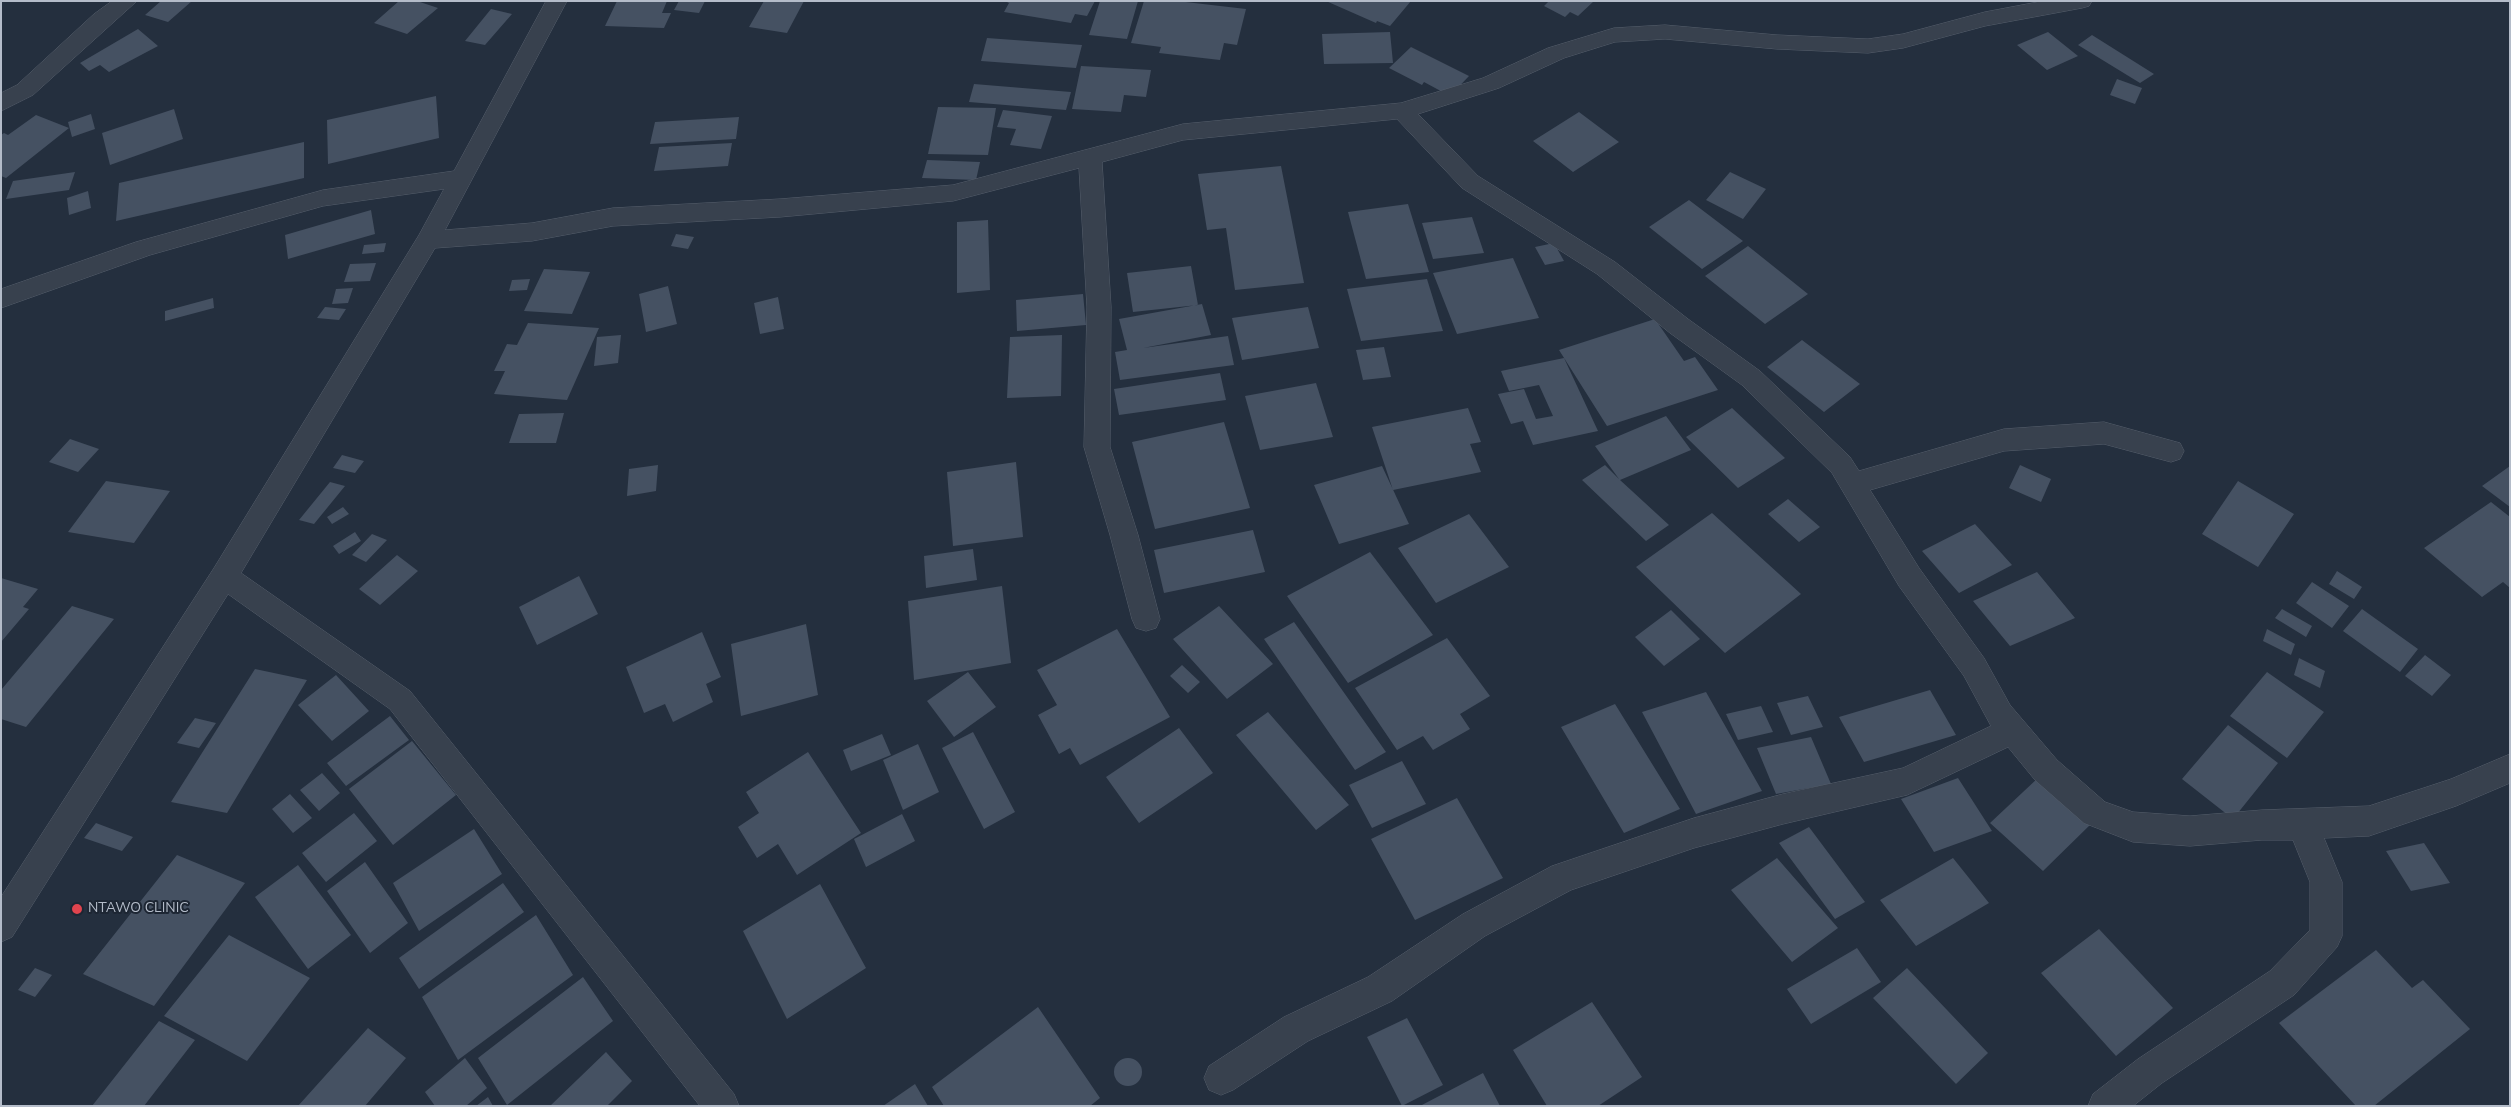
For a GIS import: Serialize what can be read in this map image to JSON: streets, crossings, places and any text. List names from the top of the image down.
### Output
{
  "places": ["NTAWO CLINIC"]
}
